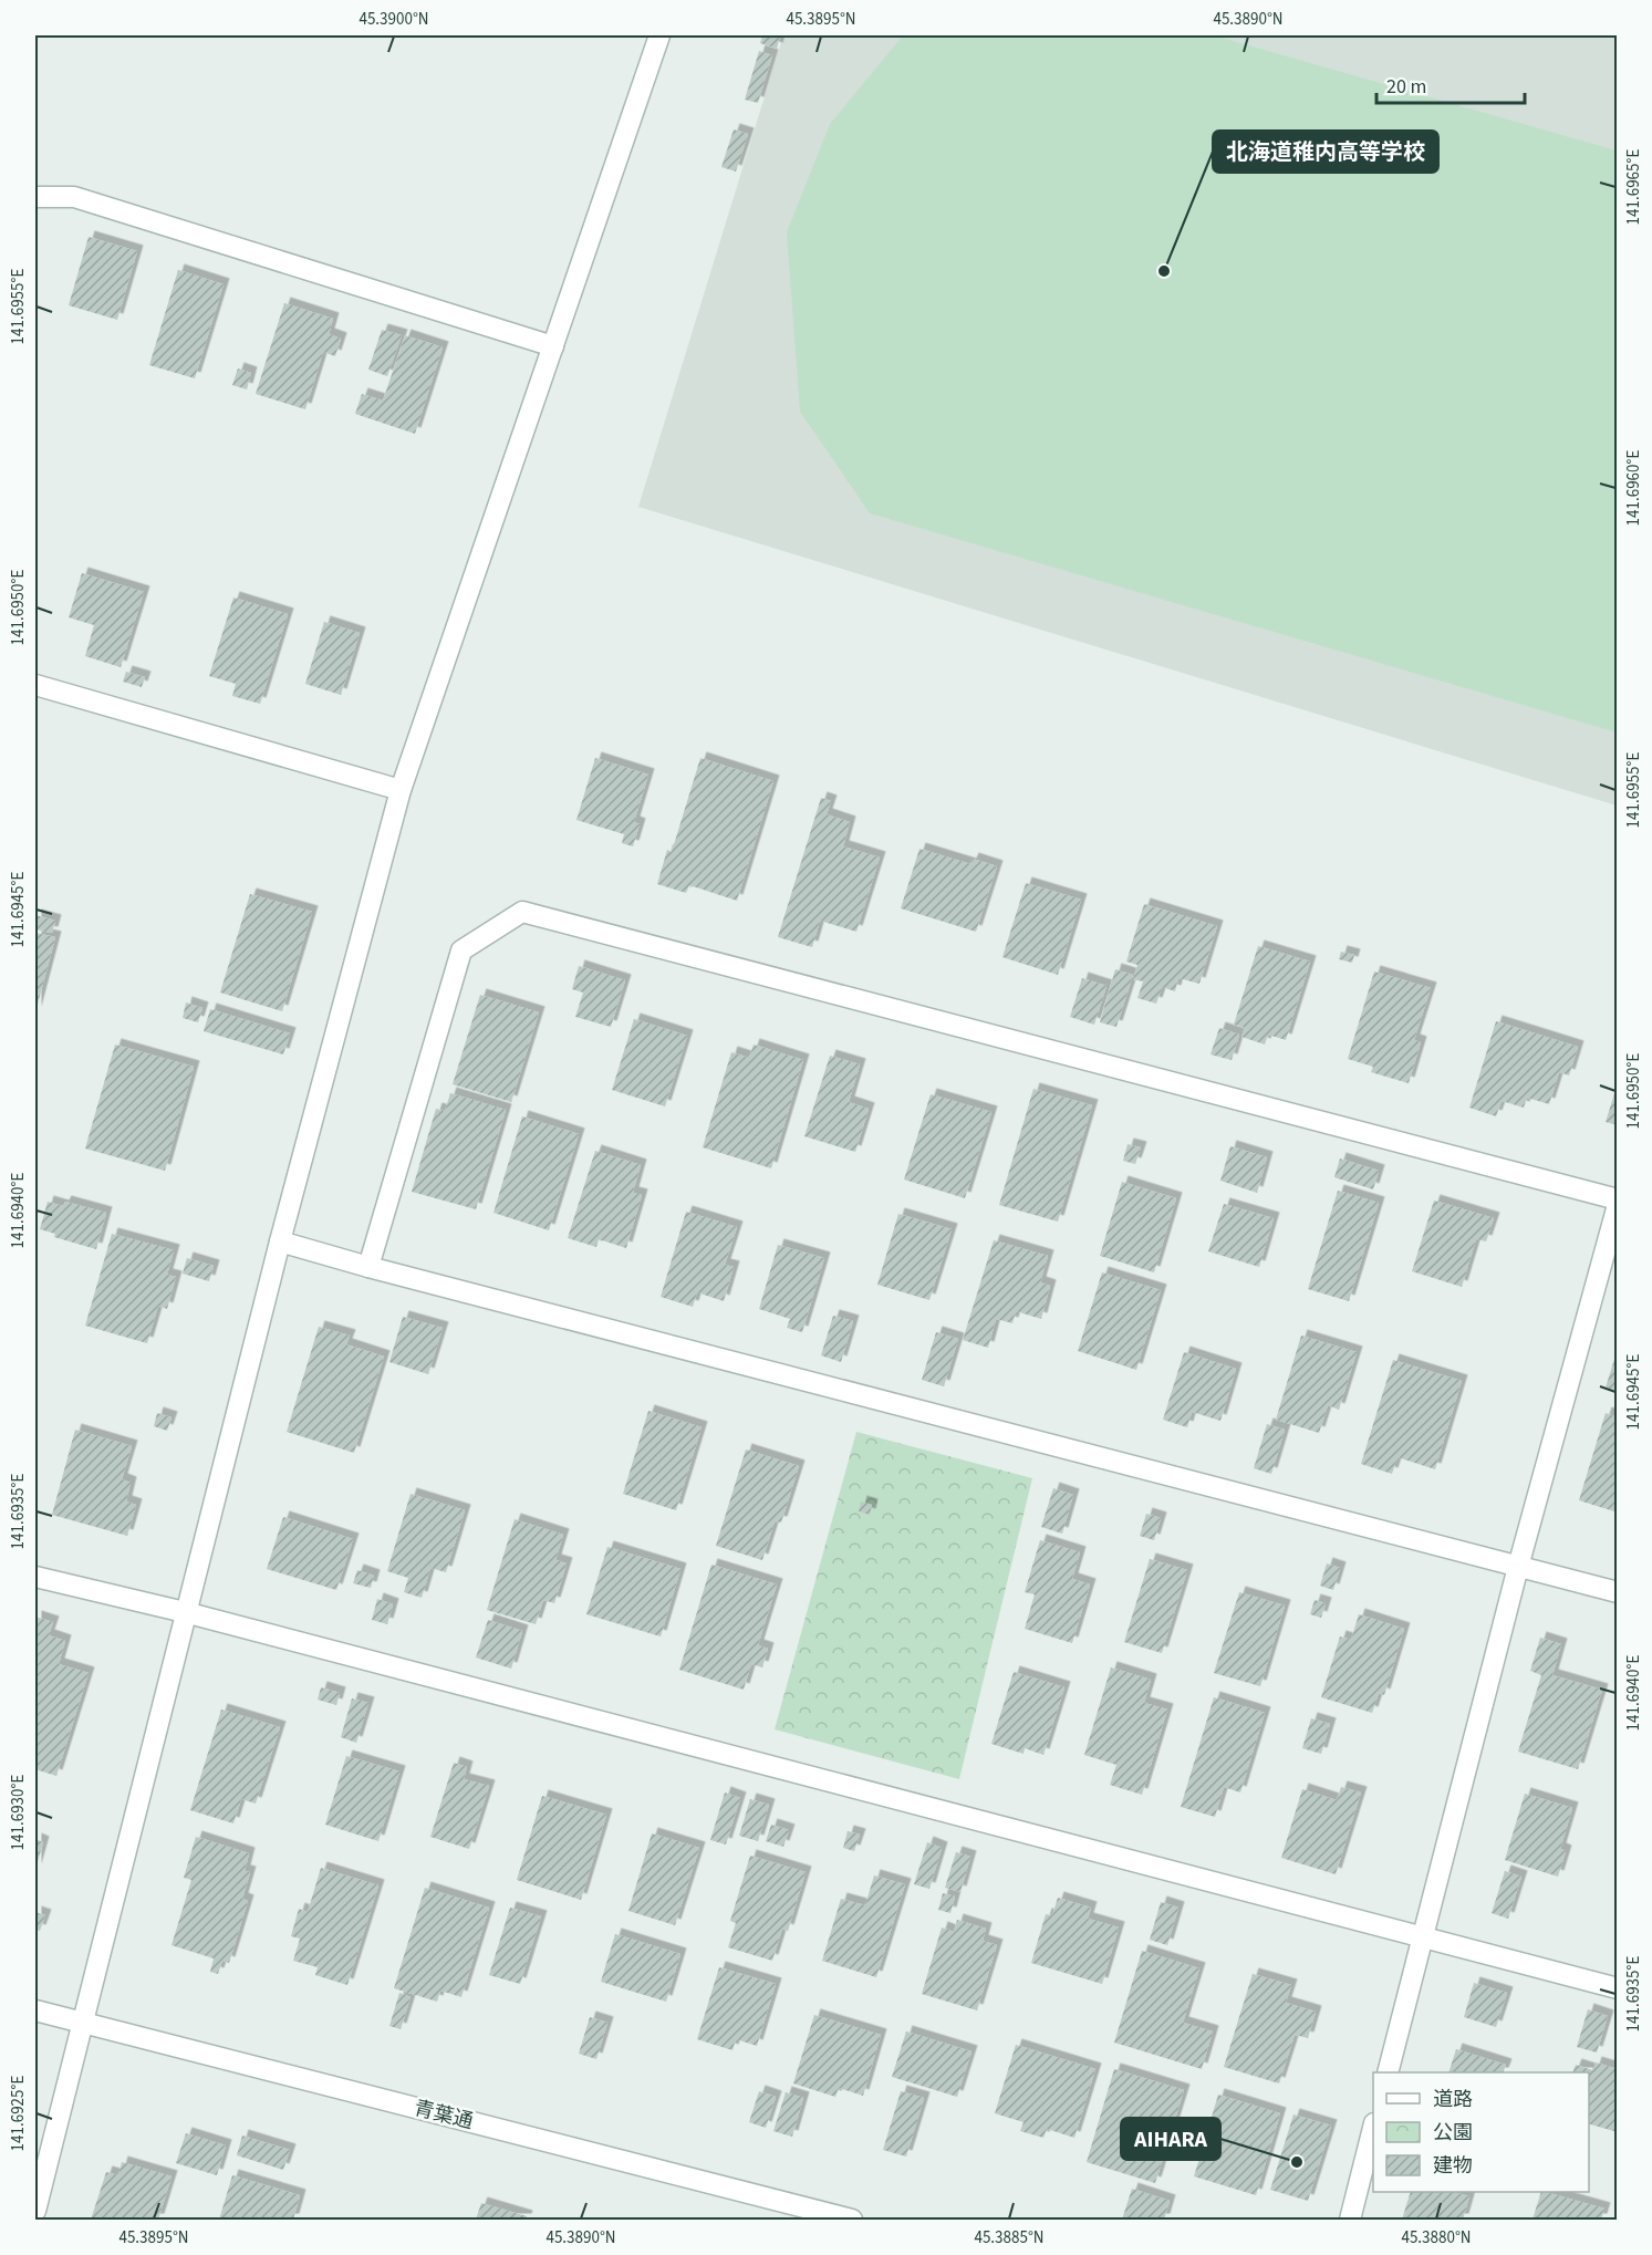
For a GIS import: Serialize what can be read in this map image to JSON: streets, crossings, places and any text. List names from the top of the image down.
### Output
{
  "streets": {
    "street": ["青葉通"]
  },
  "places": ["北海道稚内高等学校", "AIHARA"],
  "legend": ["道路", "公園", "建物"],
  "scale_bar": "20 m",
  "coordinates": [
    "45.3900°N",
    "45.3895°N",
    "45.3890°N",
    "141.6965°E",
    "141.6955°E",
    "141.6960°E",
    "141.6950°E",
    "141.6945°E",
    "141.6940°E",
    "141.6935°E",
    "141.6930°E",
    "141.6925°E",
    "45.3885°N",
    "45.3880°N"
  ]
}
